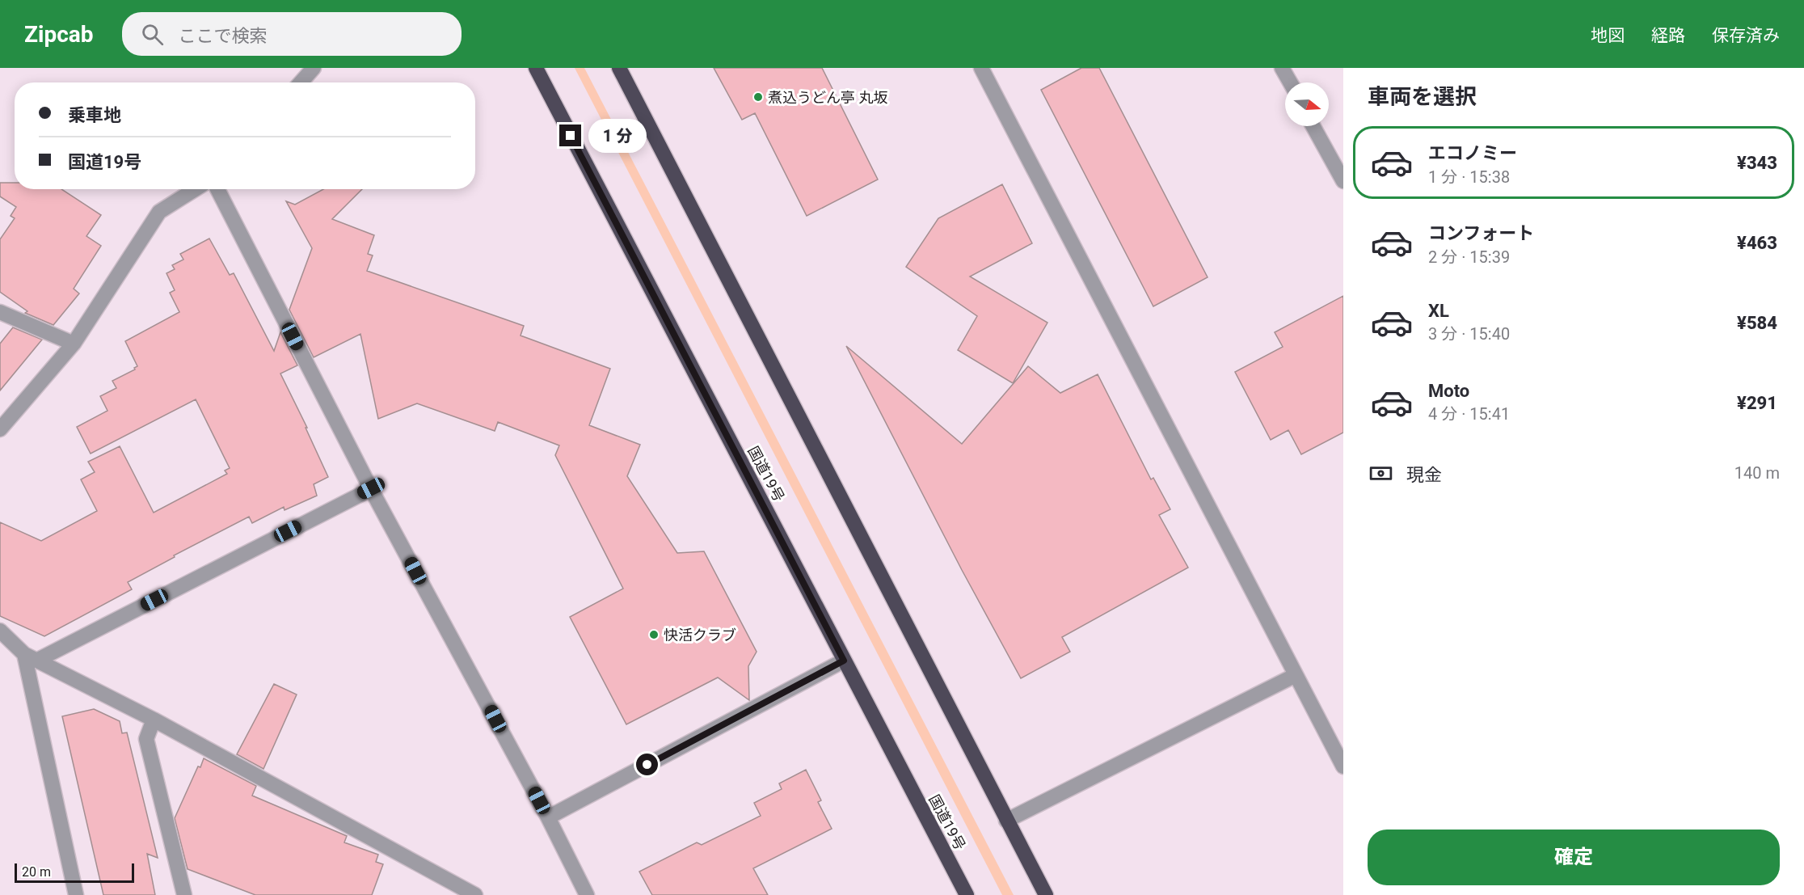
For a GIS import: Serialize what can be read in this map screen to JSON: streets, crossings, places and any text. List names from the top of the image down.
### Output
{
  "streets": {
    "highway": ["国道19号"]
  },
  "places": ["煮込うどん亭 丸坂", "快活クラブ"],
  "scale_bar": "20 m",
  "north": "right",
  "page": {
    "header": "Zipcab",
    "search": "ここで検索",
    "nav": ["地図", "経路", "保存済み"],
    "heading": "車両を選択",
    "banner": ["乗車地", "国道19号"],
    "bubble": "1 分",
    "list": [
      {
        "name": "エコノミー",
        "note": "1 分 · 15:38",
        "value": "¥343"
      },
      {
        "name": "コンフォート",
        "note": "2 分 · 15:39",
        "value": "¥463"
      },
      {
        "name": "XL",
        "note": "3 分 · 15:40",
        "value": "¥584"
      },
      {
        "name": "Moto",
        "note": "4 分 · 15:41",
        "value": "¥291"
      }
    ],
    "pay": ["現金", "140 m"],
    "buttons": "確定",
    "scale": "20 m"
  }
}
